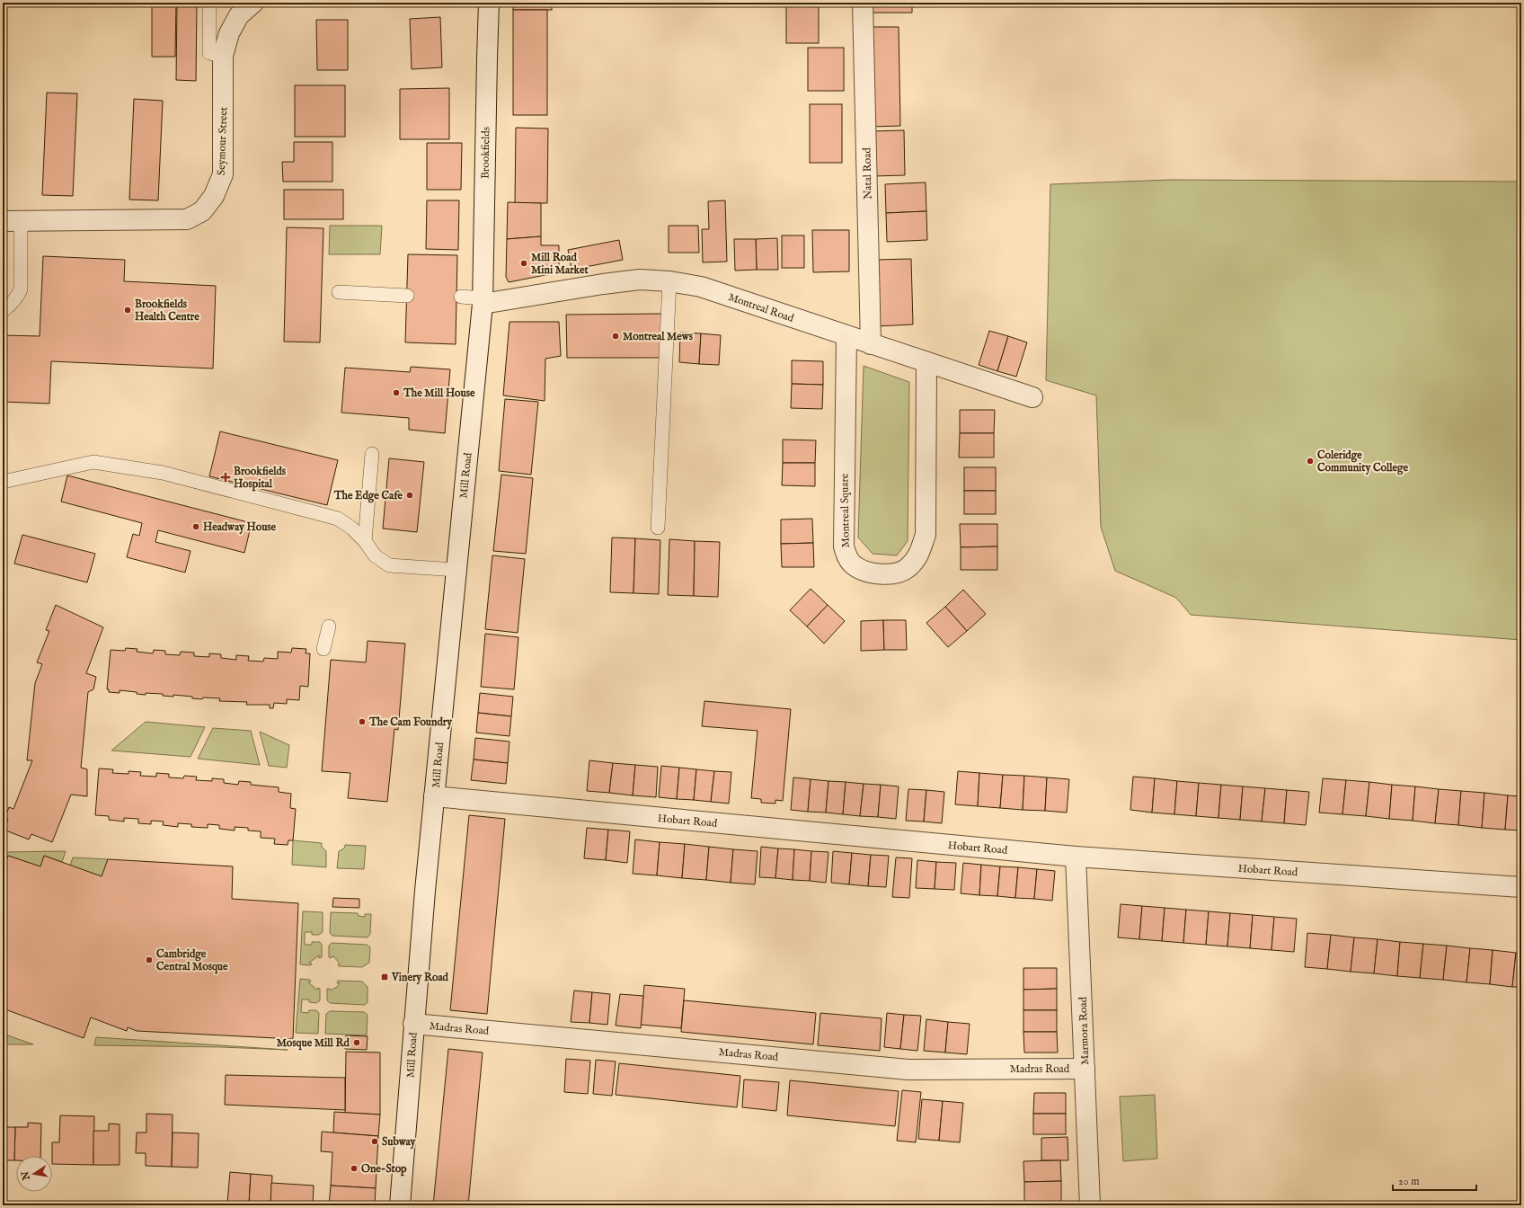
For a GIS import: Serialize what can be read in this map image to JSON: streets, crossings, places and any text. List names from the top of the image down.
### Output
{
  "streets": {
    "street": [
      "Seymour Street",
      "Brookfields",
      "Natal Road",
      "Montreal Road",
      "Mill Road",
      "Montreal Square",
      "Hobart Road",
      "Madras Road",
      "Marmora Road"
    ]
  },
  "crossings": [
    ["Brookfields", "Montreal Road"],
    ["Brookfields", "Mill Road"],
    ["Natal Road", "Montreal Road"],
    ["Montreal Road", "Mill Road"],
    ["Montreal Road", "Montreal Square"],
    ["Mill Road", "Hobart Road"],
    ["Mill Road", "Madras Road"],
    ["Hobart Road", "Marmora Road"],
    ["Madras Road", "Marmora Road"]
  ],
  "places": {
    "other": [
      "Mill Road Mini Market",
      "Brookfields Health Centre",
      "Montreal Mews",
      "The Mill House",
      "Coleridge Community College",
      "The Edge Cafe",
      "Headway House",
      "The Cam Foundry",
      "Cambridge Central Mosque",
      "Mosque Mill Rd",
      "Subway",
      "One-Stop"
    ],
    "health": ["Brookfields Hospital"],
    "transit": ["Vinery Road"]
  },
  "scale_bar": "20 m",
  "north": "left"
}
